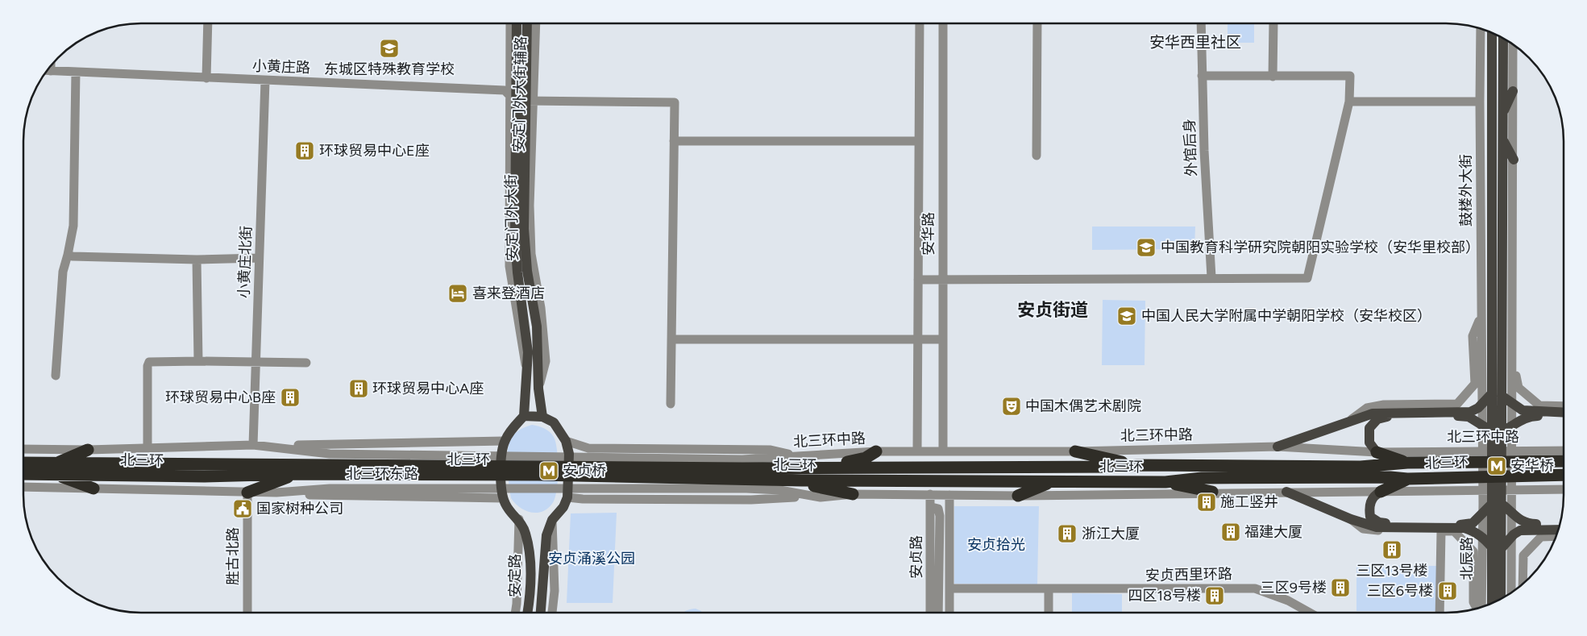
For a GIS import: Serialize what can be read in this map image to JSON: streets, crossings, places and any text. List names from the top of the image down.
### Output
{
  "streets": {
    "highway": ["北三环"],
    "main road": [
      "鼓楼外大街",
      "安定门外大街",
      "北辰路",
      "安定路"
    ],
    "street": [
      "小黄庄路",
      "安定门外大街辅路",
      "外馆后身",
      "安华路",
      "小黄庄北街",
      "北三环中路",
      "北三环东路",
      "胜古北路",
      "安贞路",
      "安贞西里环路"
    ]
  },
  "crossings": [
    ["小黄庄路", "安定门外大街辅路"],
    ["小黄庄路", "安定门外大街"],
    ["小黄庄路", "小黄庄北街"],
    ["安定门外大街辅路", "安定门外大街"],
    ["安华路", "北三环中路"],
    ["小黄庄北街", "北三环东路"],
    ["北三环中路", "北三环"],
    ["北三环中路", "北三环东路"],
    ["北三环", "北三环东路"],
    ["北三环东路", "胜古北路"]
  ],
  "districts": ["安华西里社区", "安贞街道"],
  "parks": ["安贞拾光", "安贞涌溪公园"],
  "places": {
    "school or university": ["东城区特殊教育学校", "中国教育科学研究院朝阳实验学校（安华里校部）", "中国人民大学附属中学朝阳学校（安华校区）"],
    "building": [
      "环球贸易中心E座",
      "环球贸易中心A座",
      "环球贸易中心B座",
      "施工竖井",
      "福建大厦",
      "浙江大厦",
      "三区13号楼",
      "三区9号楼",
      "三区6号楼",
      "四区18号楼"
    ],
    "hotel": ["喜来登酒店"],
    "theatre": ["中国木偶艺术剧院"],
    "metro station": ["安华桥", "安贞桥"],
    "public building": ["国家树种公司"]
  }
}
